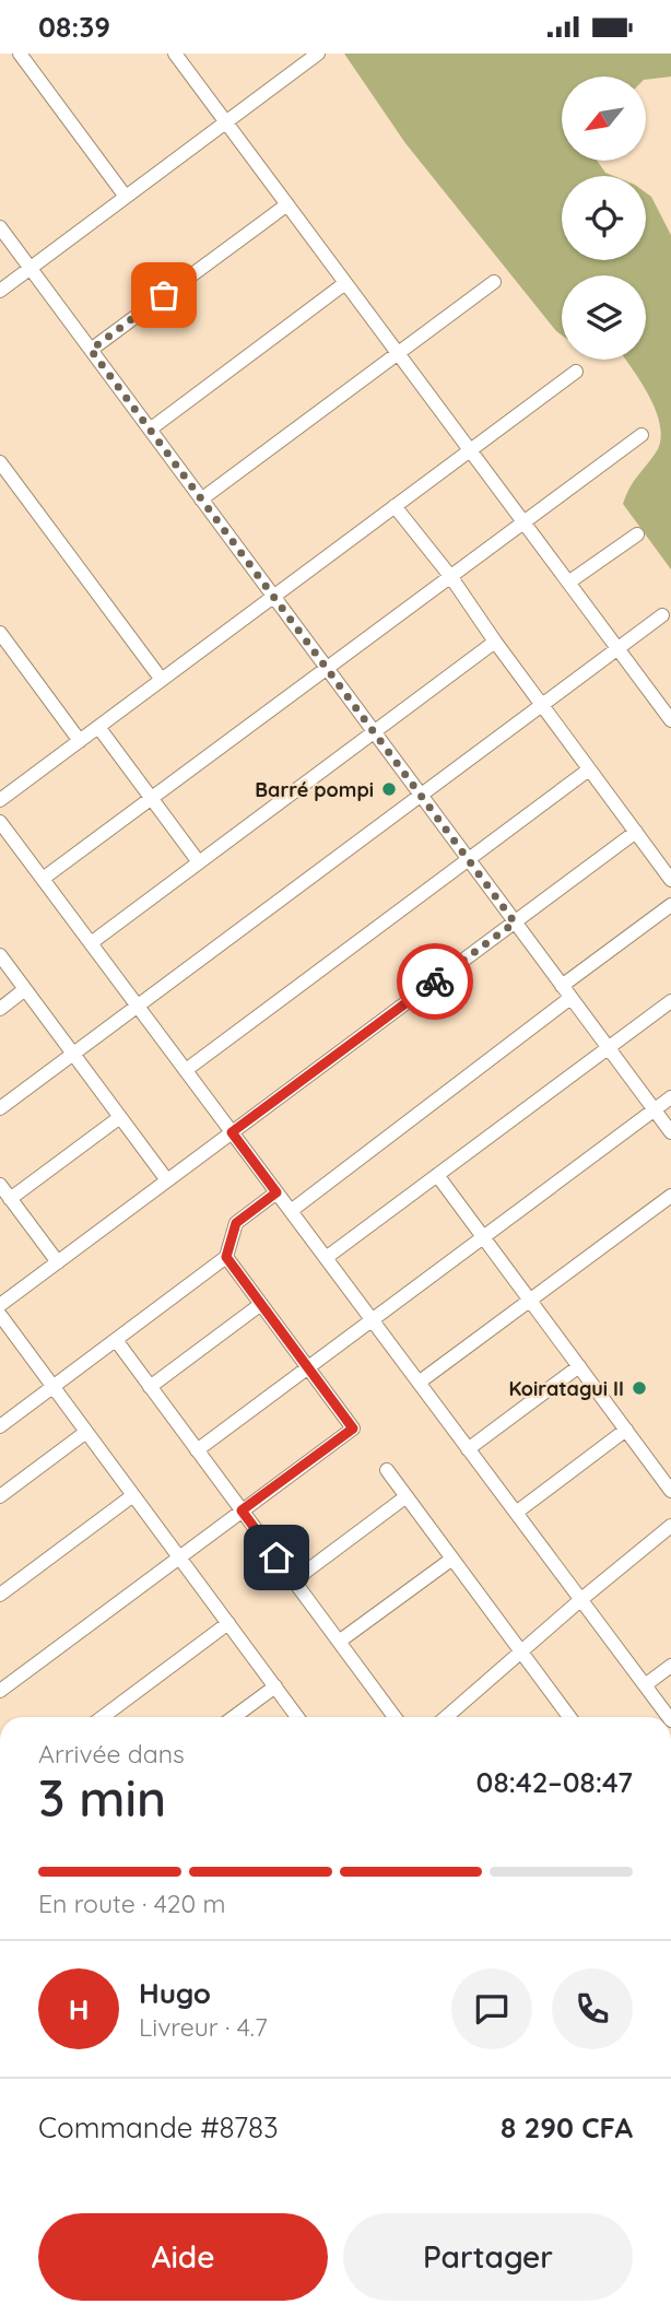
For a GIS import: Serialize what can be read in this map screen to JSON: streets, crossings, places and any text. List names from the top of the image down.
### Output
{
  "places": ["Barré pompi", "Koiratagui II"],
  "north": "bottom left",
  "page": {
    "status": "08:39",
    "heading": ["3 min", "Arrivée dans", "08:42–08:47"],
    "panel": [
      "Hugo",
      "Livreur · 4.7",
      "Commande #8783",
      "8 290 CFA"
    ],
    "bar": "En route · 420 m",
    "round": "H",
    "buttons": ["Aide", "Partager"]
  }
}
